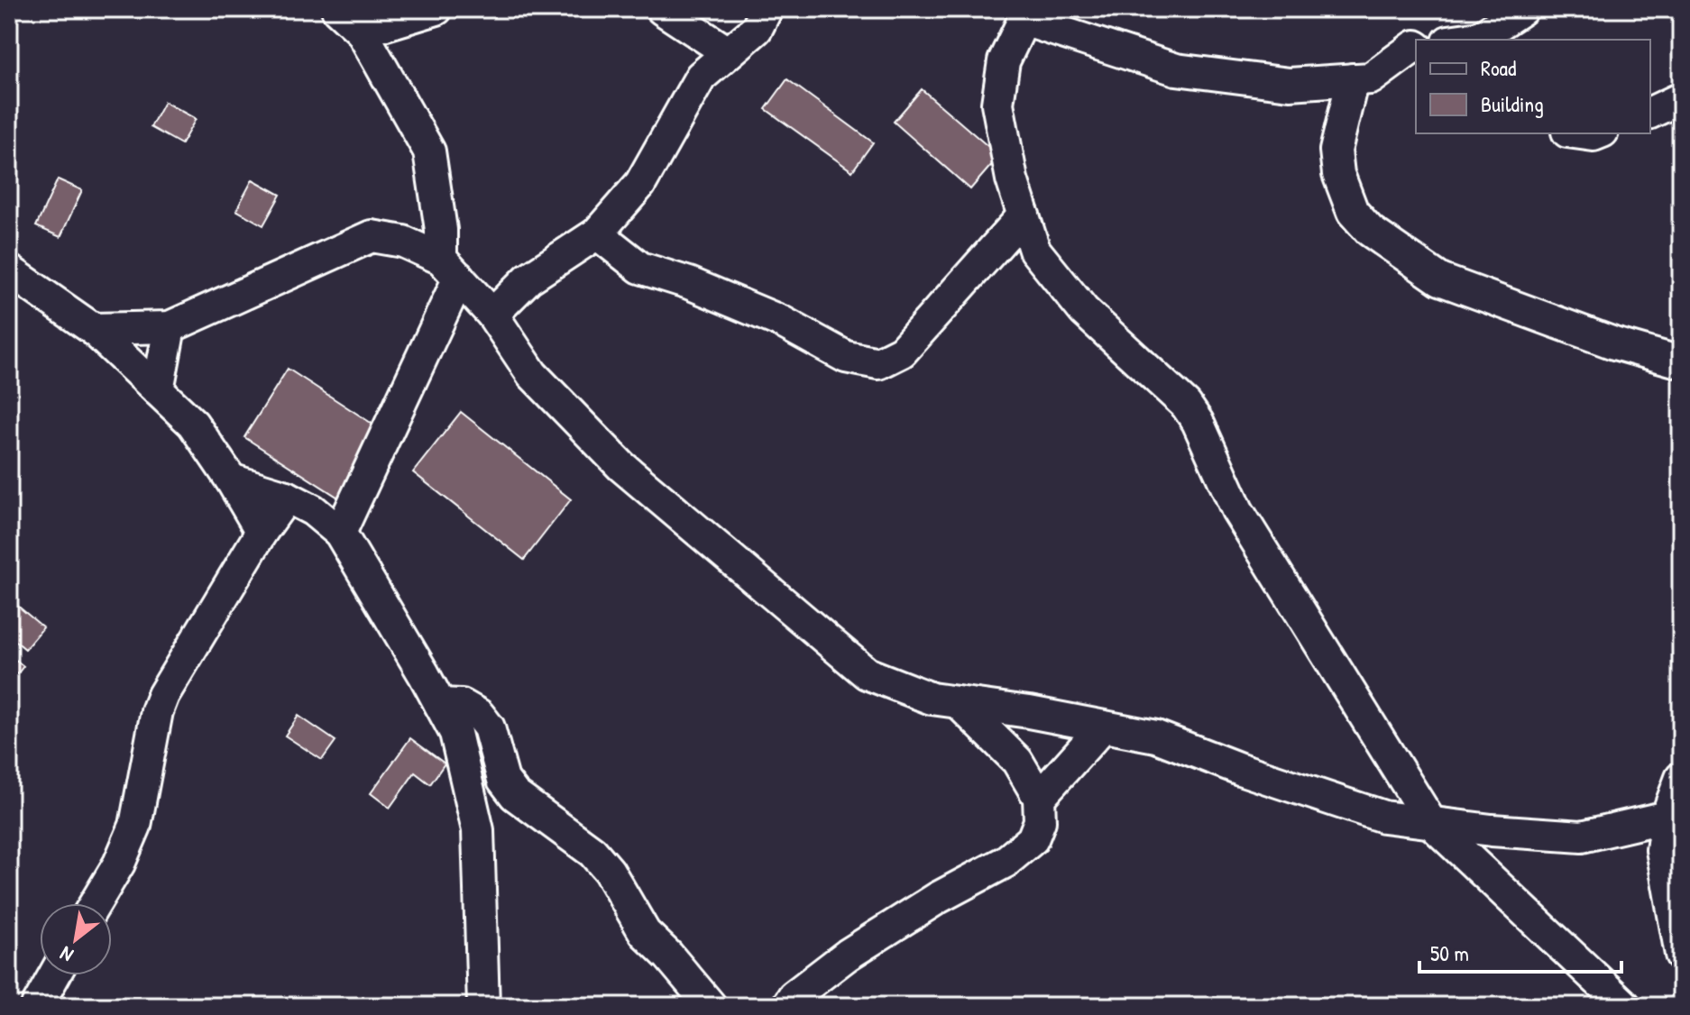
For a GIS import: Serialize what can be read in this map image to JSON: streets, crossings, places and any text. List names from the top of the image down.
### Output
{
  "legend": ["Road", "Building"],
  "scale_bar": "50 m",
  "north": "bottom left"
}
